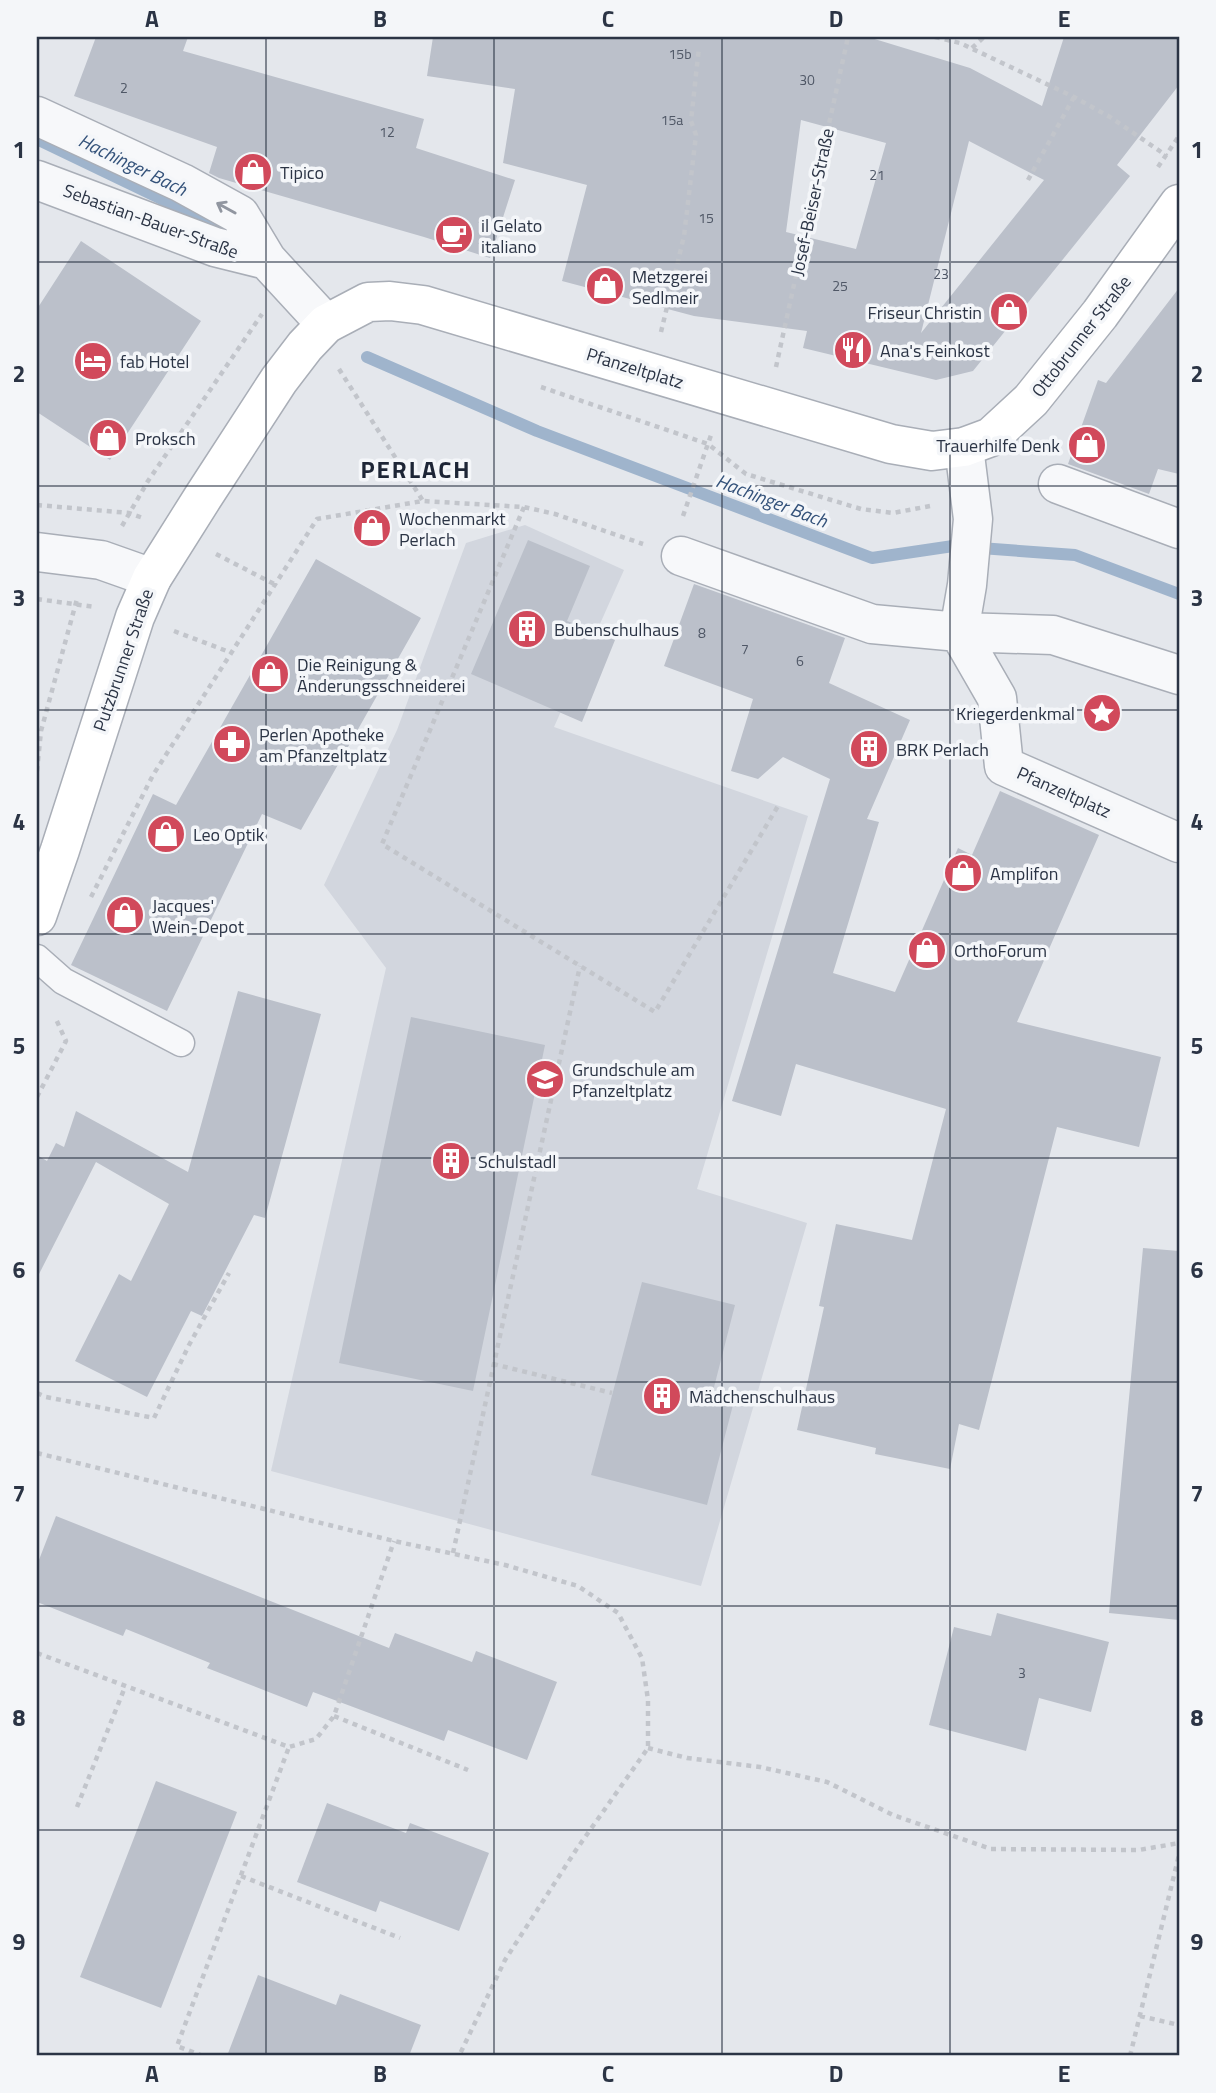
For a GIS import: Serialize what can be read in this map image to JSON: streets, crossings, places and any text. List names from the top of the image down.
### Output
{
  "streets": {
    "main road": ["Ottobrunner Straße", "Pfanzeltplatz", "Putzbrunner Straße"],
    "street": ["Sebastian-Bauer-Straße"],
    "path": ["Josef-Beiser-Straße"]
  },
  "crossings": [
    ["Sebastian-Bauer-Straße", "Pfanzeltplatz"],
    ["Sebastian-Bauer-Straße", "Putzbrunner Straße"],
    ["Ottobrunner Straße", "Pfanzeltplatz"],
    ["Pfanzeltplatz", "Putzbrunner Straße"]
  ],
  "districts": ["PERLACH"],
  "water": ["Hachinger Bach"],
  "places": {
    "shop": [
      "Tipico",
      "Metzgerei Sedlmeir",
      "Friseur Christin",
      "Proksch",
      "Trauerhilfe Denk",
      "Wochenmarkt Perlach",
      "Die Reinigung & Änderungsschneiderei",
      "Leo Optik",
      "Amplifon",
      "Jacques' Wein-Depot",
      "OrthoForum"
    ],
    "cafe": ["il Gelato italiano"],
    "restaurant": ["Ana's Feinkost"],
    "hotel": ["fab Hotel"],
    "building": [
      "Bubenschulhaus",
      "BRK Perlach",
      "Schulstadl",
      "Mädchenschulhaus"
    ],
    "place": ["Kriegerdenkmal"],
    "pharmacy": ["Perlen Apotheke am Pfanzeltplatz"],
    "school or university": ["Grundschule am Pfanzeltplatz"]
  },
  "house_numbers": [
    "15b",
    "30",
    "2",
    "15a",
    "12",
    "21",
    "15",
    "23",
    "25",
    "8",
    "7",
    "6",
    "3"
  ],
  "grid": {
    "columns": [
      "A",
      "B",
      "C",
      "D",
      "E"
    ],
    "rows": [
      "1",
      "2",
      "3",
      "4",
      "5",
      "6",
      "7",
      "8",
      "9"
    ]
  }
}
